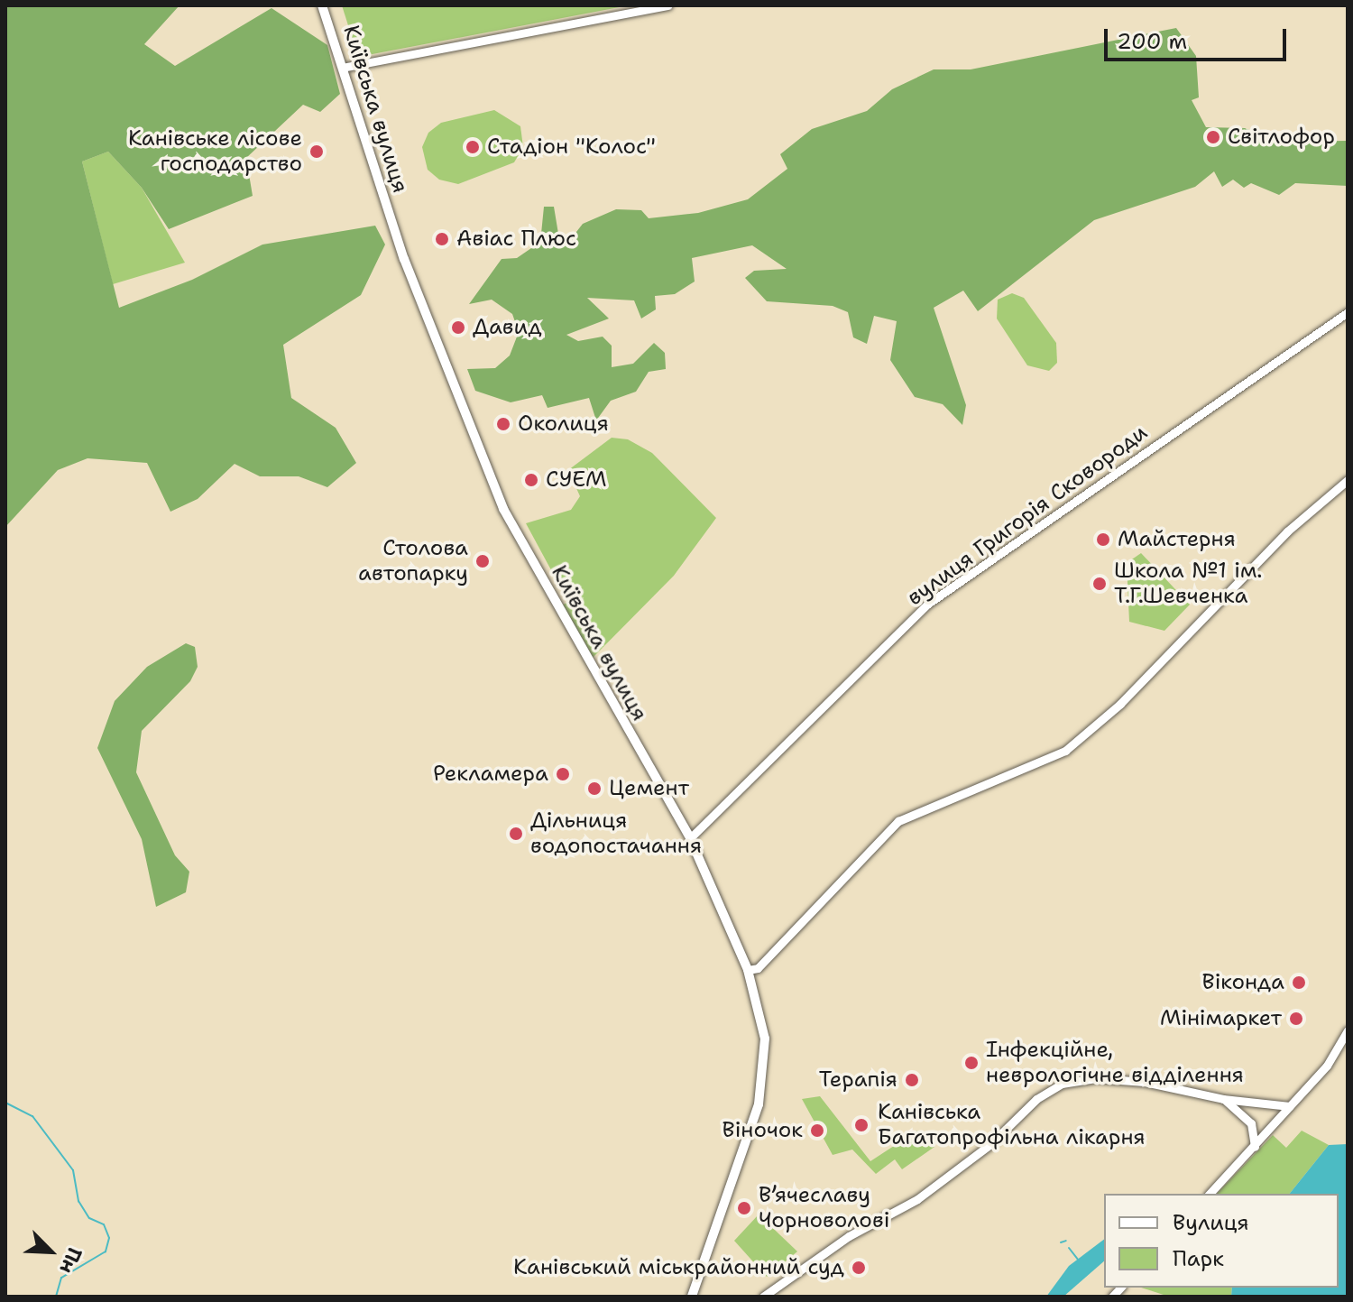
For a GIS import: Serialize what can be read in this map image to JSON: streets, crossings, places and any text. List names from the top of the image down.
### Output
{
  "streets": {
    "main road": ["Київська вулиця"],
    "street": ["вулиця Григорія Сковороди"]
  },
  "crossings": [
    ["Київська вулиця", "вулиця Григорія Сковороди"]
  ],
  "places": [
    "Світлофор",
    "Стадіон \"Колос\"",
    "Канівське лісове господарство",
    "Авіас Плюс",
    "Давид",
    "Околиця",
    "СУЕМ",
    "Майстерня",
    "Столова автопарку",
    "Школа №1 ім. Т.Г.Шевченка",
    "Рекламера",
    "Цемент",
    "Дільниця водопостачання",
    "Віконда",
    "Мінімаркет",
    "Інфекційне, неврологічне відділення",
    "Терапія",
    "Канівська Багатопрофільна лікарня",
    "Віночок",
    "В’ячеславу Чорноволові",
    "Канівський міськрайонний суд"
  ],
  "legend": ["Вулиця", "Парк"],
  "scale_bar": "200 m",
  "north": "bottom right"
}
